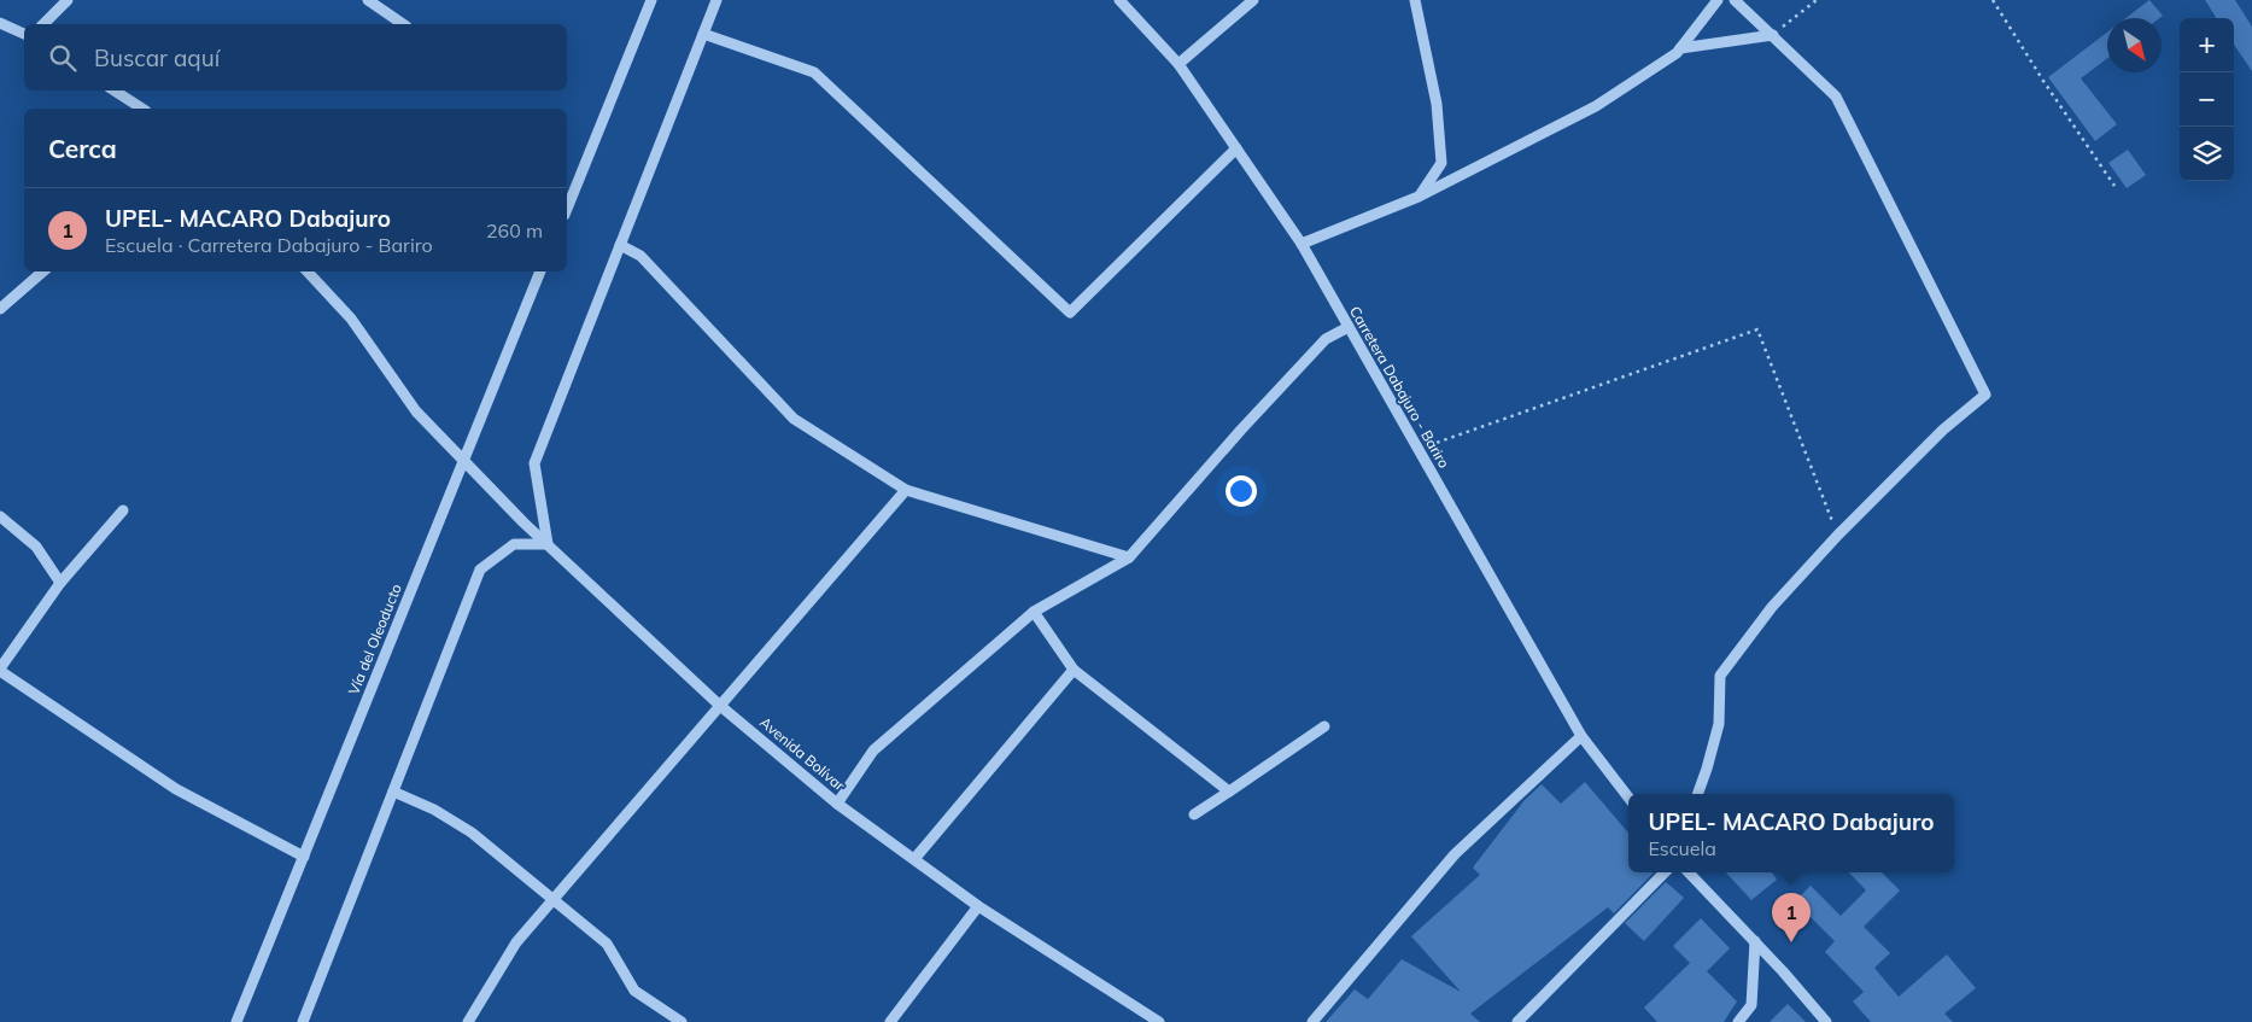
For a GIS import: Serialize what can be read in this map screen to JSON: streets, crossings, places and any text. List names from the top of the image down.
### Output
{
  "streets": {
    "street": ["Carretera Dabajuro - Bariro", "Vía del Oleoducto", "Avenida Bolívar"]
  },
  "crossings": [
    ["Vía del Oleoducto", "Avenida Bolívar"]
  ],
  "north": "bottom right",
  "page": {
    "map_buttons": ["+", "−"],
    "search": "Buscar aquí",
    "heading": "Cerca",
    "list": [
      {
        "mark": "1",
        "name": "UPEL- MACARO Dabajuro",
        "note": "Escuela · Carretera Dabajuro - Bariro",
        "value": "260 m"
      }
    ],
    "popup": ["UPEL- MACARO Dabajuro", "Escuela"],
    "pins": "1"
  }
}
